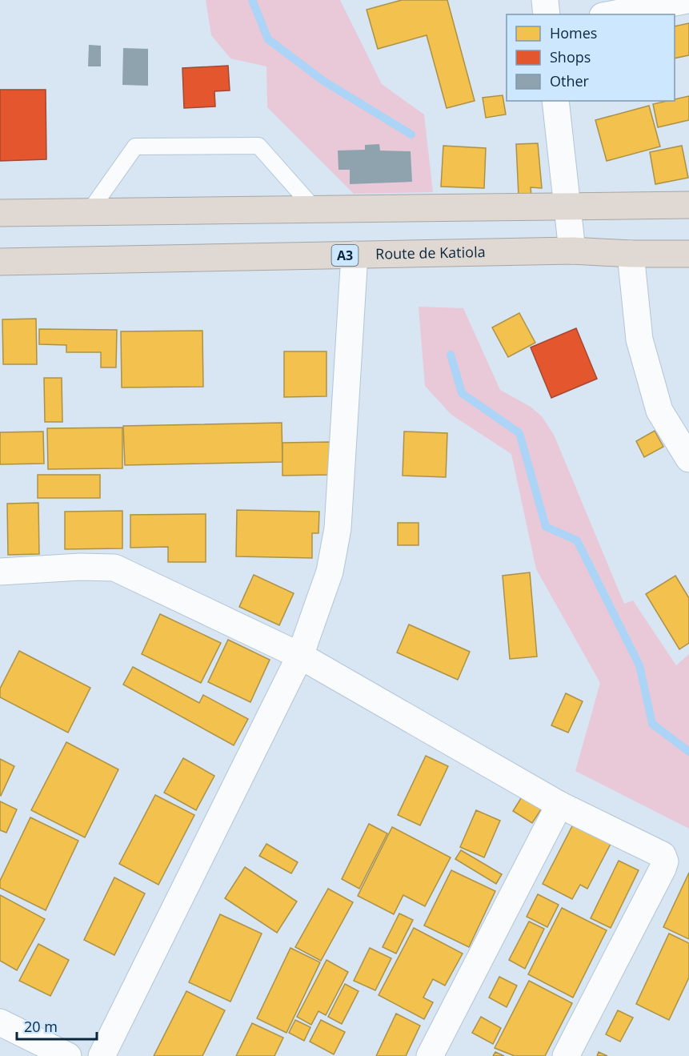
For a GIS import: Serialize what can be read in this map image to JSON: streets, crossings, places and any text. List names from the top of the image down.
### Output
{
  "streets": {
    "highway": ["Route de Katiola", "A3"]
  },
  "legend": ["Homes", "Shops", "Other"],
  "scale_bar": "20 m"
}
